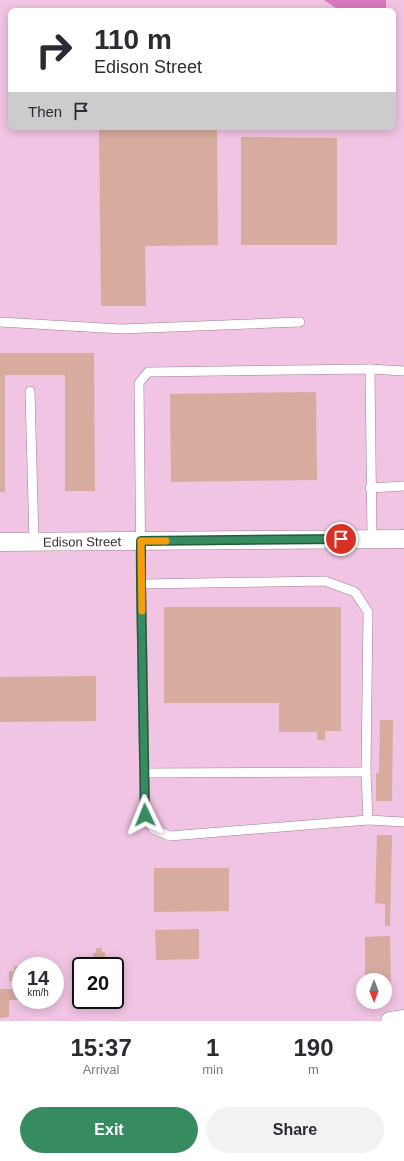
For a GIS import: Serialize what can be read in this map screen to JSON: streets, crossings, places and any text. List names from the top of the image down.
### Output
{
  "streets": {
    "street": ["Edison Street"]
  },
  "north": "bottom",
  "page": {
    "turn": ["110 m", "Edison Street"],
    "then": "Then",
    "speed": "14 km/h",
    "limit": "20",
    "eta": [
      "15:37",
      "Arrival",
      "1",
      "min",
      "190",
      "m"
    ],
    "buttons": ["Exit", "Share"]
  }
}
